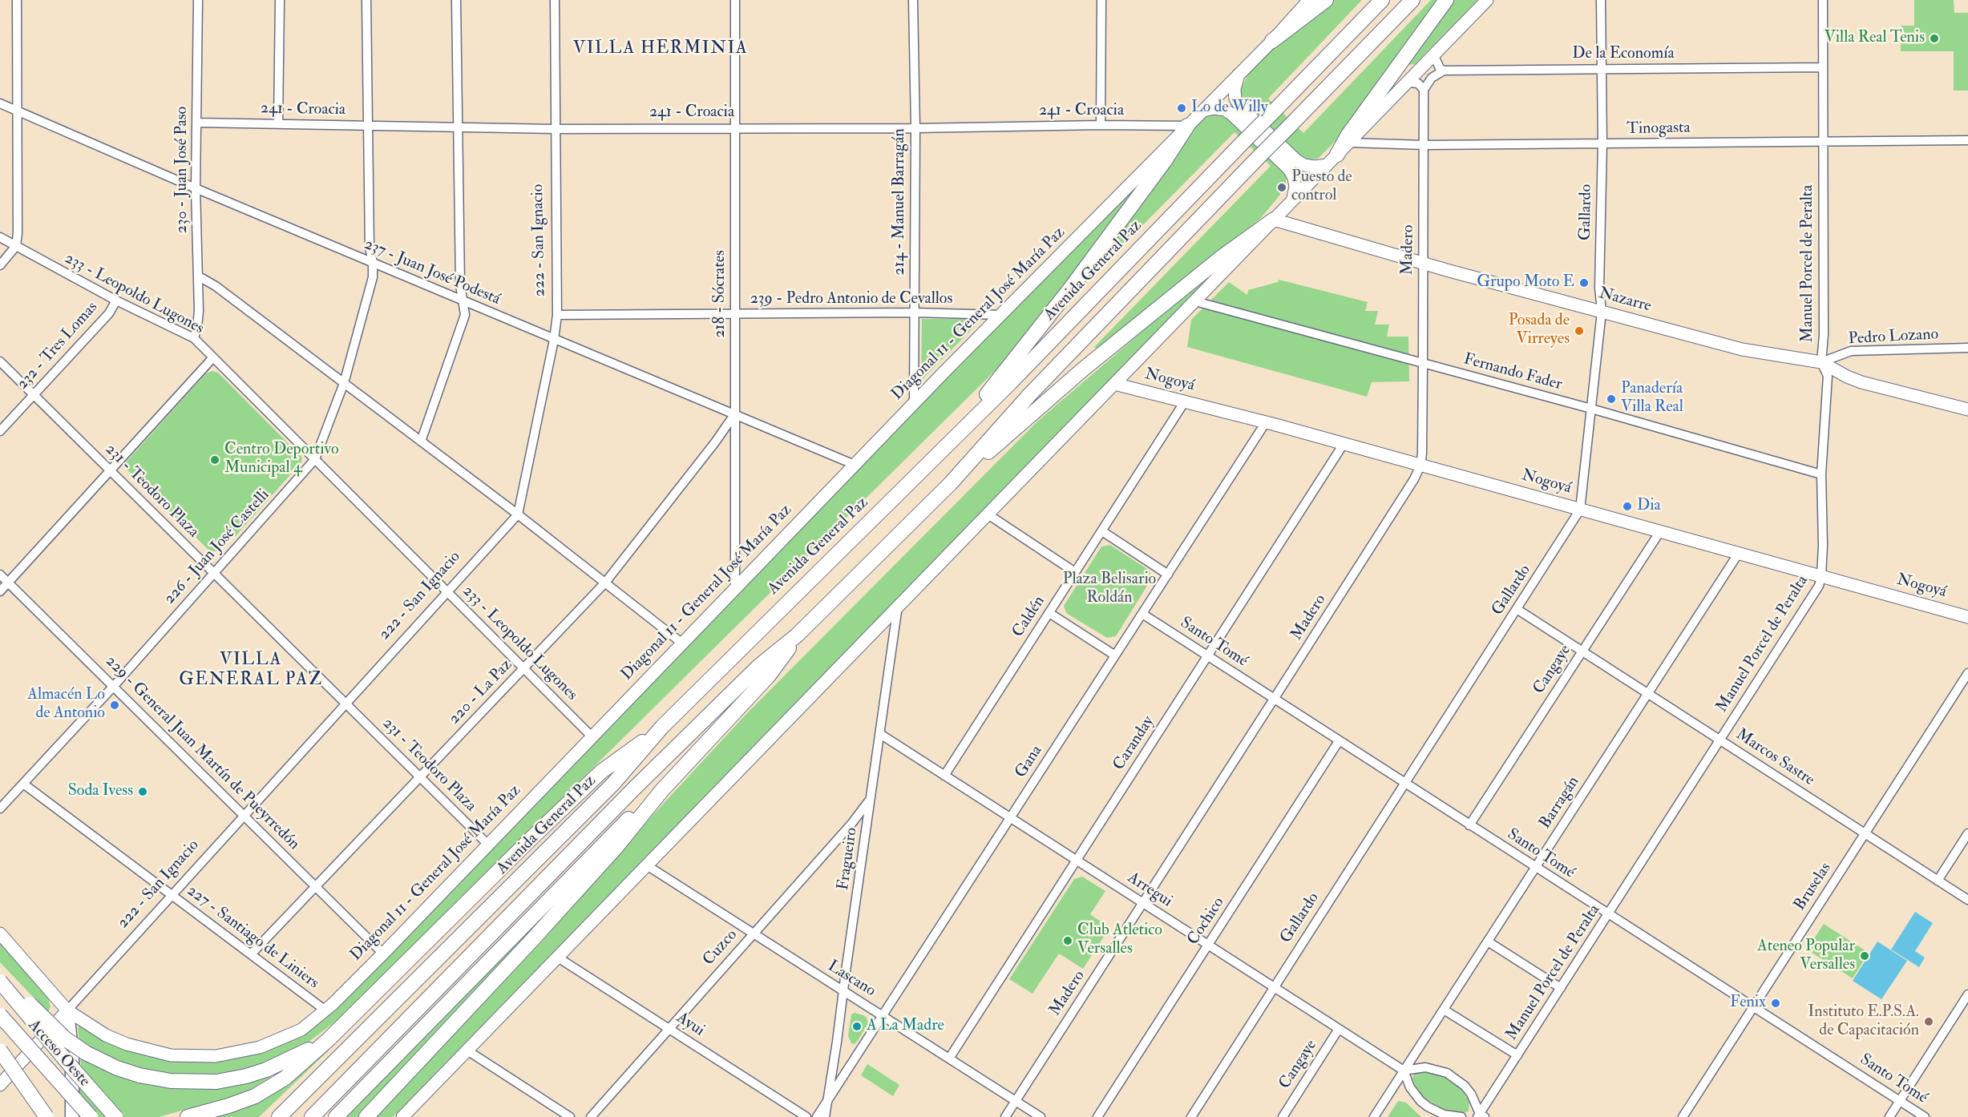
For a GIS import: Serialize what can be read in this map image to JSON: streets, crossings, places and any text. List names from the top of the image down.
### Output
{
  "streets": {
    "highway": ["Avenida General Paz", "Acceso Oeste"],
    "street": [
      "De la Economía",
      "241 - Croacia",
      "Tinogasta",
      "230 - Juan José Paso",
      "214 - Manuel Barragán",
      "Gallardo",
      "222 - San Ignacio",
      "Madero",
      "Manuel Porcel de Peralta",
      "237 - Juan José Podestá",
      "233 - Leopoldo Lugones",
      "218 - Sócrates",
      "239 - Pedro Antonio de Cevallos",
      "Nazarre",
      "Diagonal 11 - General José María Paz",
      "Pedro Lozano",
      "232 - Tres Lomas",
      "Fernando Fader",
      "Nogoyá",
      "231 - Teodoro Plaza",
      "226 - Juan José Castelli",
      "Caldén",
      "Santo Tomé",
      "Cangaye",
      "220 - La Paz",
      "Caranday",
      "229 - General Juan Martín de Pueyrredón",
      "Marcos Sastre",
      "Gana",
      "Barragán",
      "Fragueiro",
      "Bruselas",
      "Arregui",
      "Cochico",
      "227 - Santiago de Liniers",
      "Cuzco",
      "Lascano",
      "Ayui"
    ]
  },
  "crossings": [
    ["De la Economía", "Gallardo"],
    ["De la Economía", "Manuel Porcel de Peralta"],
    ["241 - Croacia", "230 - Juan José Paso"],
    ["241 - Croacia", "214 - Manuel Barragán"],
    ["241 - Croacia", "222 - San Ignacio"],
    ["241 - Croacia", "218 - Sócrates"],
    ["241 - Croacia", "Diagonal 11 - General José María Paz"],
    ["241 - Croacia", "226 - Juan José Castelli"],
    ["Tinogasta", "Gallardo"],
    ["Tinogasta", "Madero"],
    ["Tinogasta", "Manuel Porcel de Peralta"],
    ["230 - Juan José Paso", "237 - Juan José Podestá"],
    ["230 - Juan José Paso", "233 - Leopoldo Lugones"],
    ["214 - Manuel Barragán", "239 - Pedro Antonio de Cevallos"],
    ["214 - Manuel Barragán", "Diagonal 11 - General José María Paz"],
    ["Gallardo", "Nazarre"],
    ["Gallardo", "Fernando Fader"],
    ["Gallardo", "Nogoyá"],
    ["Gallardo", "Santo Tomé"],
    ["Gallardo", "Marcos Sastre"],
    ["Gallardo", "Arregui"],
    ["222 - San Ignacio", "237 - Juan José Podestá"],
    ["222 - San Ignacio", "233 - Leopoldo Lugones"],
    ["222 - San Ignacio", "239 - Pedro Antonio de Cevallos"],
    ["222 - San Ignacio", "Diagonal 11 - General José María Paz"],
    ["222 - San Ignacio", "231 - Teodoro Plaza"],
    ["222 - San Ignacio", "229 - General Juan Martín de Pueyrredón"],
    ["222 - San Ignacio", "227 - Santiago de Liniers"],
    ["Madero", "Nazarre"],
    ["Madero", "Fernando Fader"],
    ["Madero", "Nogoyá"],
    ["Madero", "Santo Tomé"],
    ["Madero", "Arregui"],
    ["Madero", "Lascano"],
    ["Manuel Porcel de Peralta", "Nazarre"],
    ["Manuel Porcel de Peralta", "Pedro Lozano"],
    ["Manuel Porcel de Peralta", "Fernando Fader"],
    ["Manuel Porcel de Peralta", "Nogoyá"],
    ["Manuel Porcel de Peralta", "Santo Tomé"],
    ["Manuel Porcel de Peralta", "Marcos Sastre"],
    ["237 - Juan José Podestá", "218 - Sócrates"],
    ["237 - Juan José Podestá", "Diagonal 11 - General José María Paz"],
    ["237 - Juan José Podestá", "226 - Juan José Castelli"],
    ["237 - Juan José Podestá", "220 - La Paz"],
    ["233 - Leopoldo Lugones", "Diagonal 11 - General José María Paz"],
    ["233 - Leopoldo Lugones", "232 - Tres Lomas"],
    ["233 - Leopoldo Lugones", "226 - Juan José Castelli"],
    ["233 - Leopoldo Lugones", "220 - La Paz"],
    ["218 - Sócrates", "239 - Pedro Antonio de Cevallos"],
    ["218 - Sócrates", "Diagonal 11 - General José María Paz"],
    ["218 - Sócrates", "220 - La Paz"],
    ["239 - Pedro Antonio de Cevallos", "Diagonal 11 - General José María Paz"],
    ["Nazarre", "Pedro Lozano"],
    ["Diagonal 11 - General José María Paz", "231 - Teodoro Plaza"],
    ["Diagonal 11 - General José María Paz", "229 - General Juan Martín de Pueyrredón"],
    ["Diagonal 11 - General José María Paz", "227 - Santiago de Liniers"],
    ["232 - Tres Lomas", "231 - Teodoro Plaza"],
    ["Nogoyá", "Caldén"],
    ["Nogoyá", "Cangaye"],
    ["Nogoyá", "Caranday"],
    ["Nogoyá", "Gana"],
    ["Nogoyá", "Barragán"],
    ["231 - Teodoro Plaza", "226 - Juan José Castelli"],
    ["231 - Teodoro Plaza", "220 - La Paz"],
    ["226 - Juan José Castelli", "229 - General Juan Martín de Pueyrredón"],
    ["226 - Juan José Castelli", "227 - Santiago de Liniers"],
    ["Caldén", "Arregui"],
    ["Santo Tomé", "Cangaye"],
    ["Santo Tomé", "Caranday"],
    ["Santo Tomé", "Gana"],
    ["Santo Tomé", "Barragán"],
    ["Santo Tomé", "Bruselas"],
    ["Santo Tomé", "Cochico"],
    ["Cangaye", "Marcos Sastre"],
    ["Cangaye", "Arregui"],
    ["220 - La Paz", "229 - General Juan Martín de Pueyrredón"],
    ["220 - La Paz", "227 - Santiago de Liniers"],
    ["Caranday", "Arregui"],
    ["Caranday", "Lascano"],
    ["Marcos Sastre", "Barragán"],
    ["Marcos Sastre", "Bruselas"],
    ["Gana", "Fragueiro"],
    ["Gana", "Arregui"],
    ["Gana", "Lascano"],
    ["Barragán", "Arregui"],
    ["Fragueiro", "Arregui"],
    ["Fragueiro", "Cuzco"],
    ["Fragueiro", "Lascano"],
    ["Arregui", "Cochico"],
    ["Cuzco", "Lascano"],
    ["Cuzco", "Ayui"]
  ],
  "districts": ["VILLA HERMINIA", "VILLA GENERAL PAZ"],
  "parks": ["Plaza Belisario Roldán"],
  "places": [
    "Villa Real Tenis",
    "Lo de Willy",
    "Puesto de control",
    "Grupo Moto E",
    "Posada de Virreyes",
    "Panadería Villa Real",
    "Centro Deportivo Municipal 4",
    "Dia",
    "Almacén Lo de Antonio",
    "Soda Ivess",
    "Club Atletico Versalles",
    "Ateneo Popular Versalles",
    "Fenix",
    "Instituto E.P.S.A. de Capacitación",
    "A La Madre"
  ]
}
